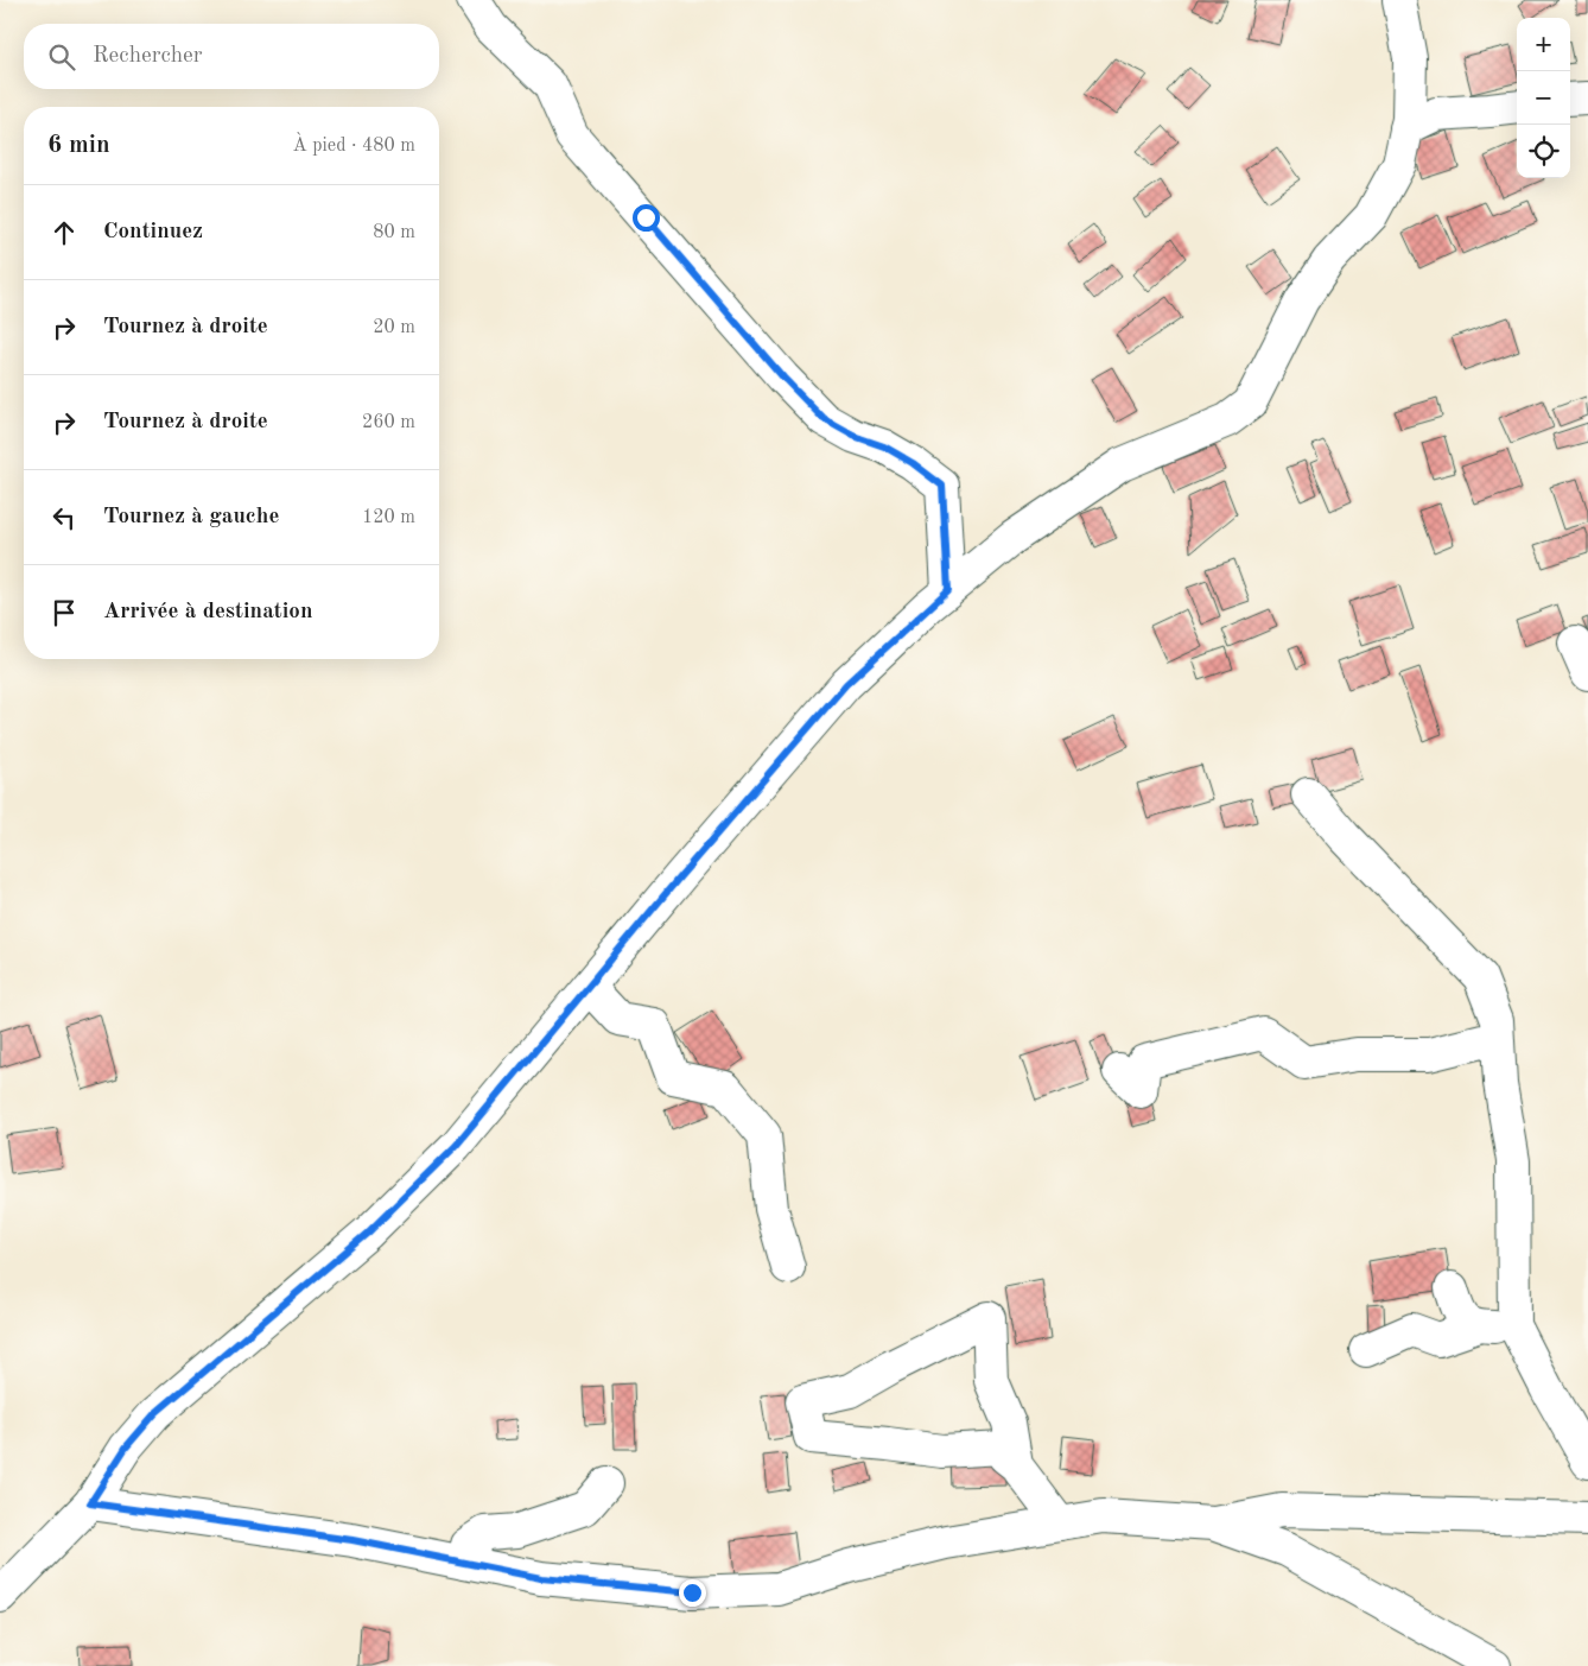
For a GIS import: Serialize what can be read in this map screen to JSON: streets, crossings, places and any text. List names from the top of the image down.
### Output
{
  "page": {
    "map_buttons": ["+", "−"],
    "search": "Rechercher",
    "heading": ["6 min", "À pied · 480 m"],
    "list": [
      ["Continuez", "80 m"],
      ["Tournez à droite", "20 m"],
      ["Tournez à droite", "260 m"],
      ["Tournez à gauche", "120 m"],
      "Arrivée à destination"
    ]
  }
}
